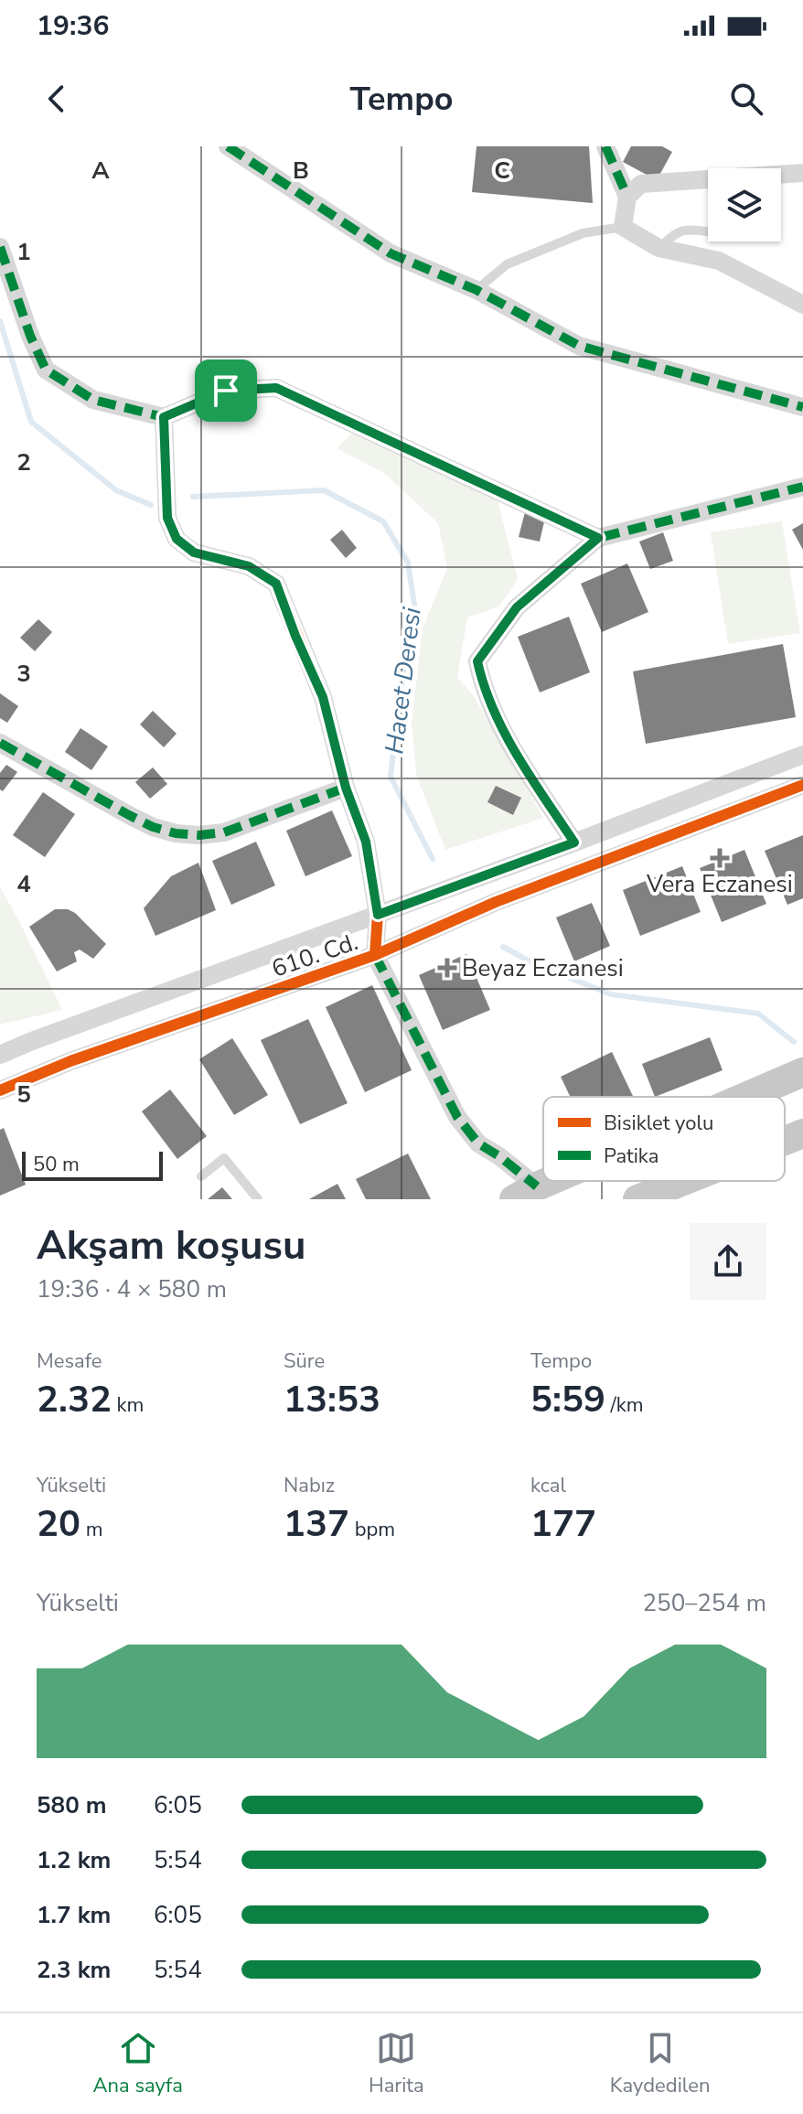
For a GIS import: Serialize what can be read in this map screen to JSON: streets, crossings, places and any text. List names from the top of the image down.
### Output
{
  "streets": {
    "street": ["610. Cd."]
  },
  "water": ["Hacet Deresi"],
  "places": {
    "health": ["Vera Eczanesi", "Beyaz Eczanesi"]
  },
  "legend": ["Bisiklet yolu", "Patika"],
  "scale_bar": "50 m",
  "page": {
    "status": "19:36",
    "header": "Tempo",
    "scale": "50 m",
    "heading": ["Akşam koşusu", "19:36 · 4 × 580 m"],
    "stats": [
      ["Mesafe", "2.32 km"],
      ["Süre", "13:53"],
      ["Tempo", "5:59 /km"],
      ["Yükselti", "20 m"],
      ["Nabız", "137 bpm"],
      ["kcal", "177"]
    ],
    "chart": ["Yükselti", "250–254 m"],
    "list": [
      {
        "name": "580 m",
        "note": "6:05"
      },
      {
        "name": "1.2 km",
        "note": "5:54"
      },
      {
        "name": "1.7 km",
        "note": "6:05"
      },
      {
        "name": "2.3 km",
        "note": "5:54"
      }
    ],
    "tabs": ["Ana sayfa", "Harita", "Kaydedilen"]
  },
  "grid": {
    "columns": ["A", "B", "C"],
    "rows": [
      "1",
      "2",
      "3",
      "4",
      "5"
    ]
  }
}
